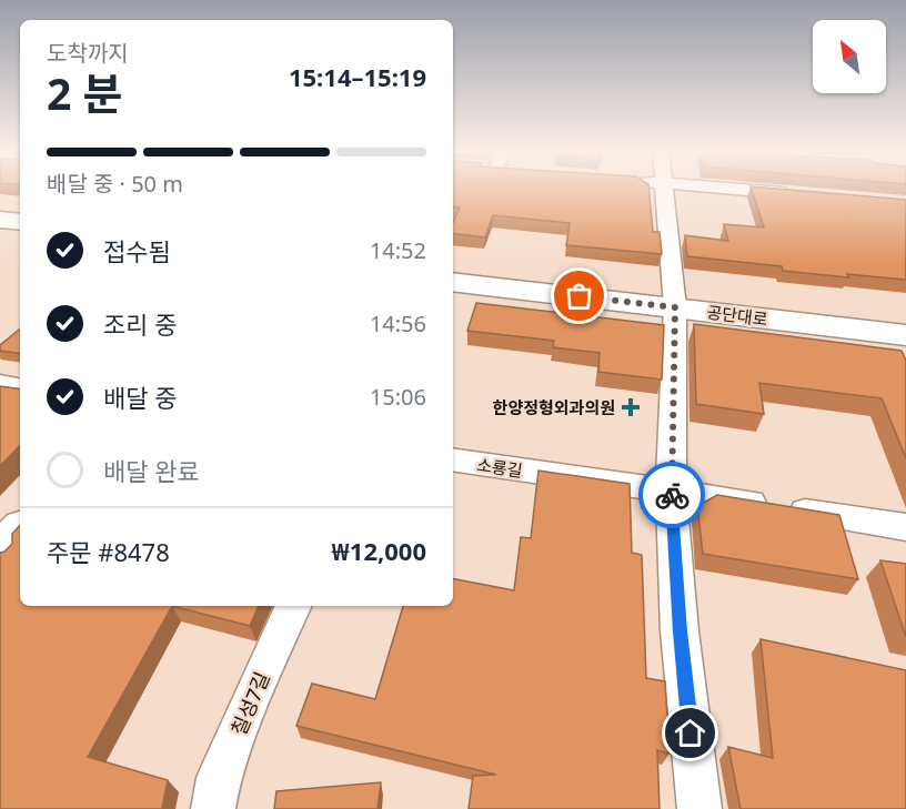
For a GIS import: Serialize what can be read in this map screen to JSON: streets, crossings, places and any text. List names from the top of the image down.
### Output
{
  "streets": {
    "street": ["공단대로", "소룡길", "칠성7길"]
  },
  "places": {
    "health": ["한양정형외과의원"]
  },
  "north": "top left",
  "page": {
    "heading": ["2 분", "도착까지", "15:14–15:19"],
    "panel": ["주문 #8478", "₩12,000"],
    "bar": "배달 중 · 50 m",
    "list": [
      ["접수됨", "14:52"],
      ["조리 중", "14:56"],
      ["배달 중", "15:06"],
      "배달 완료"
    ]
  }
}
